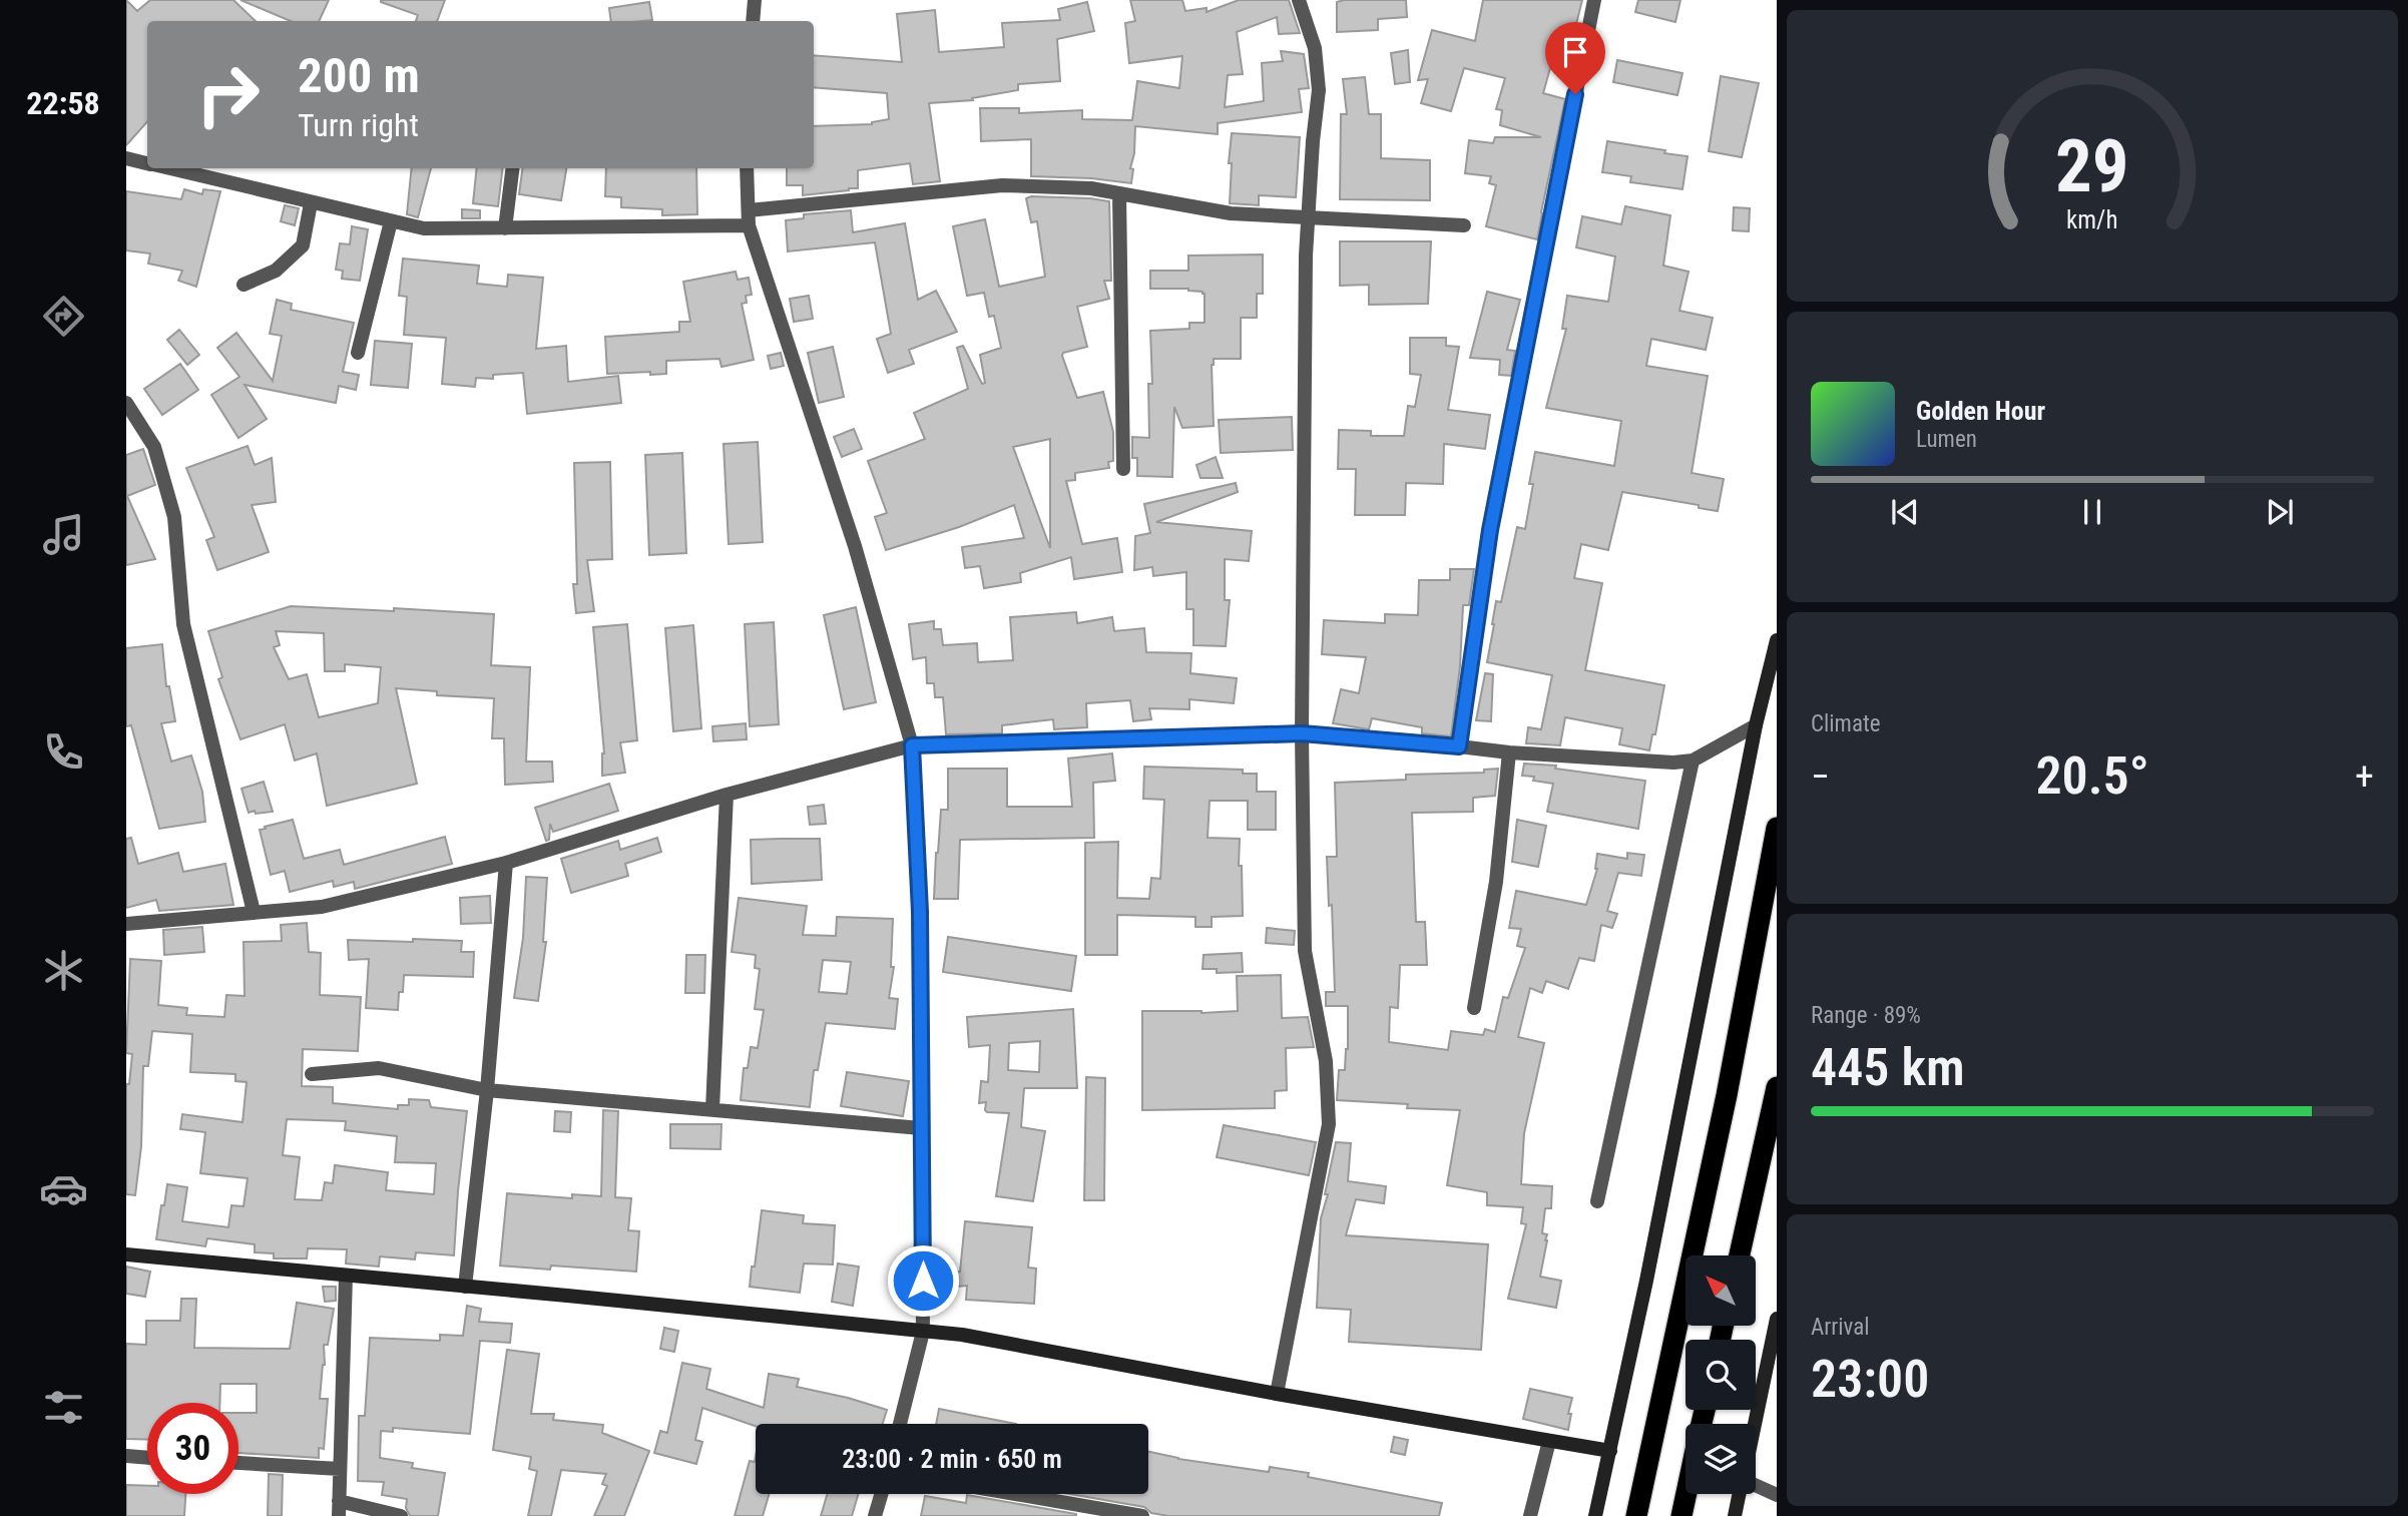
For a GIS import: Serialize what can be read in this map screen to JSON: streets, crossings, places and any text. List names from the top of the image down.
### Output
{
  "north": "top left",
  "page": {
    "tabs": "22:58",
    "turn": ["200 m", "Turn right"],
    "song": ["Golden Hour", "Lumen"],
    "tile": [
      "Climate",
      ["Range · 89%", "445 km"],
      ["Arrival", "23:00"]
    ],
    "heat": ["−", "20.5°", "+"],
    "limit": "30",
    "trip": "23:00 · 2 min · 650 m",
    "gauge": ["29", "km/h"]
  }
}
